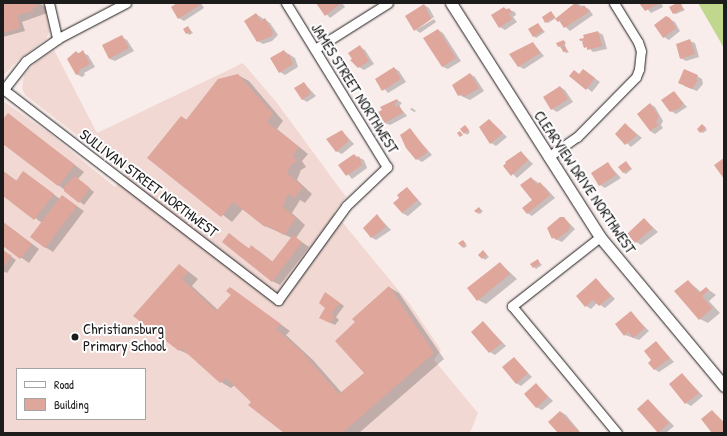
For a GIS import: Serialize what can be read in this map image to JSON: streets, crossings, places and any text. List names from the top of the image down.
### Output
{
  "streets": {
    "street": ["JAMES STREET NORTHWEST", "CLEARVIEW DRIVE NORTHWEST", "SULLIVAN STREET NORTHWEST"]
  },
  "crossings": [
    ["JAMES STREET NORTHWEST", "SULLIVAN STREET NORTHWEST"]
  ],
  "places": ["Christiansburg Primary School"],
  "legend": ["Road", "Building"]
}
